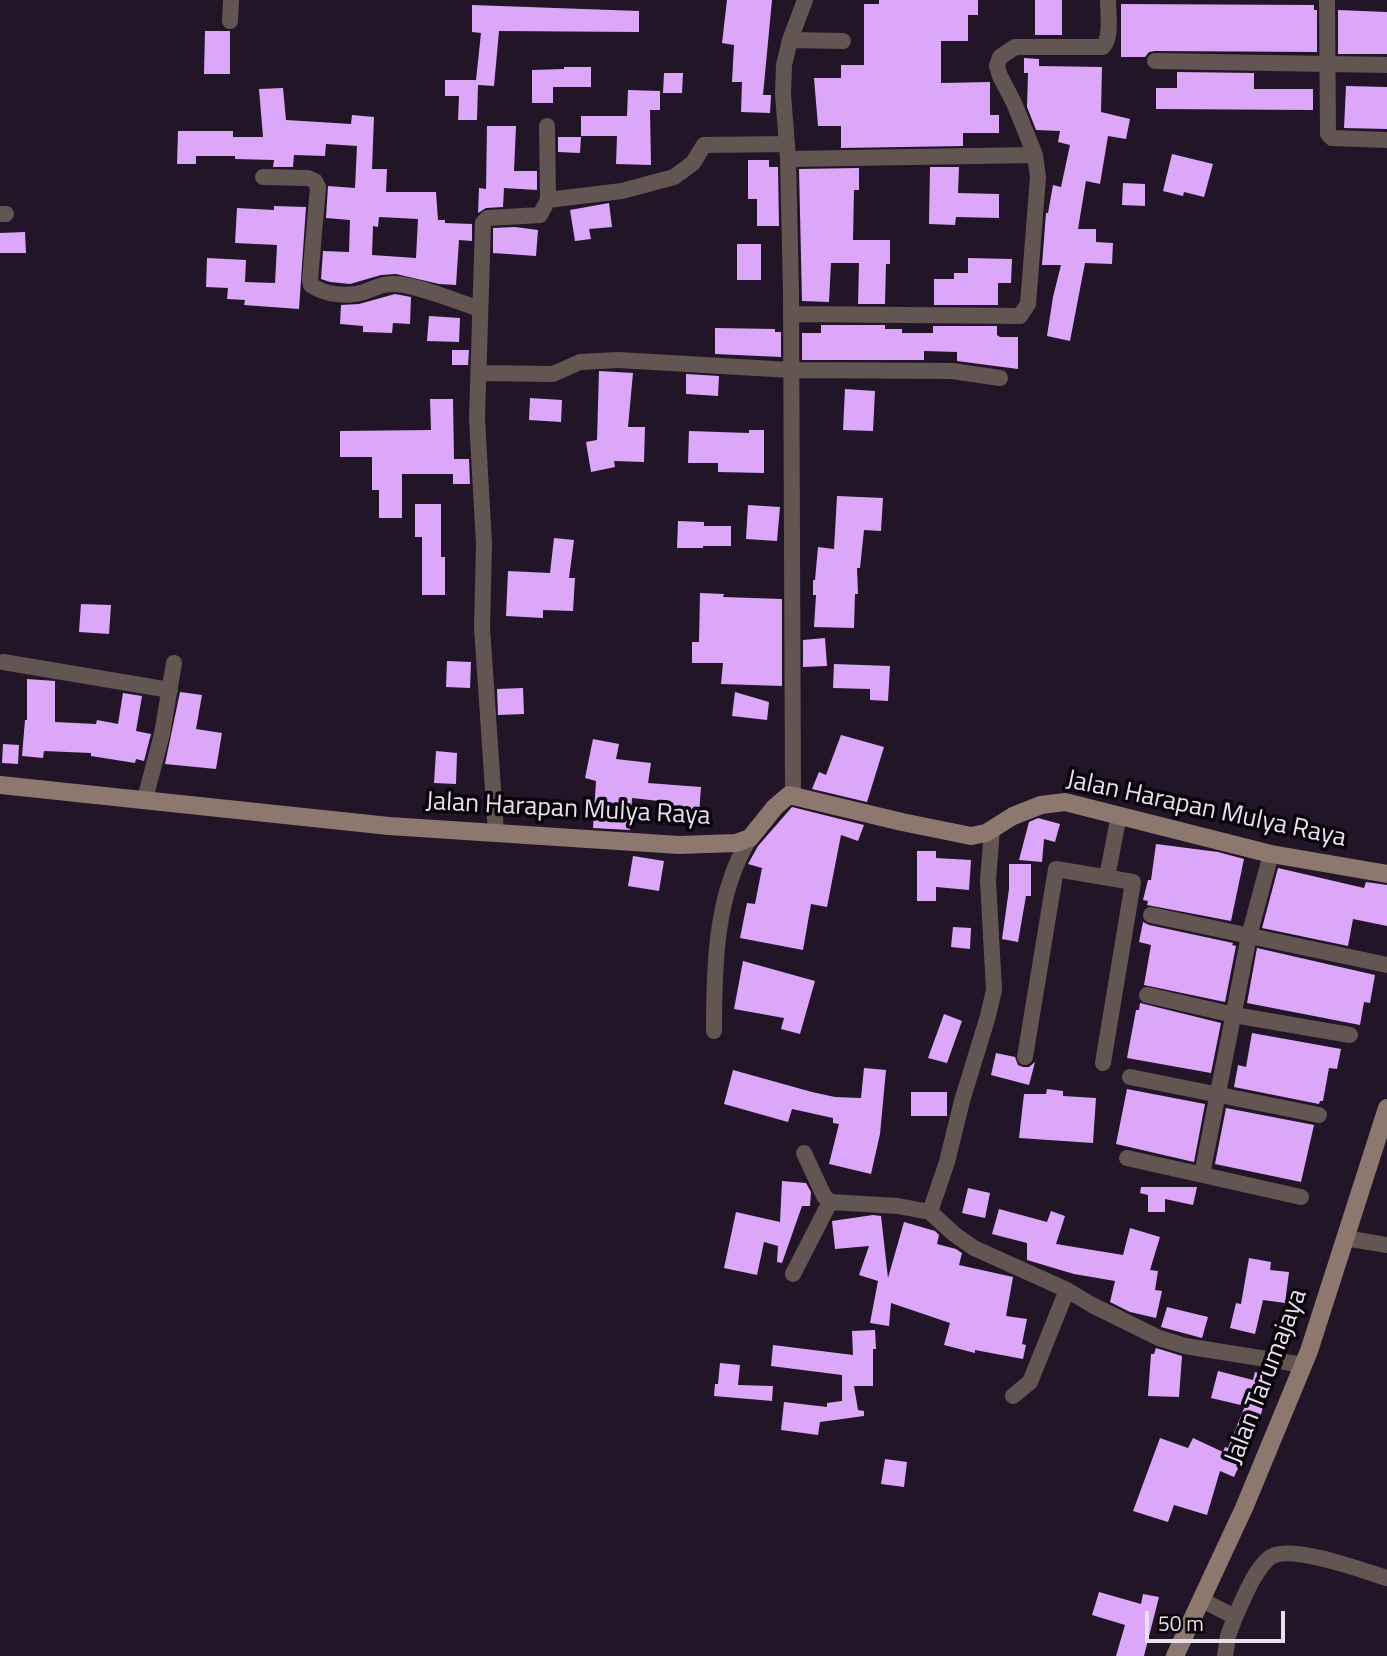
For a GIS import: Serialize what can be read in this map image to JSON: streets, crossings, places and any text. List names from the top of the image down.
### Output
{
  "streets": {
    "street": ["Jalan Harapan Mulya Raya", "Jalan Tarumajaya"]
  },
  "scale_bar": "50 m"
}
